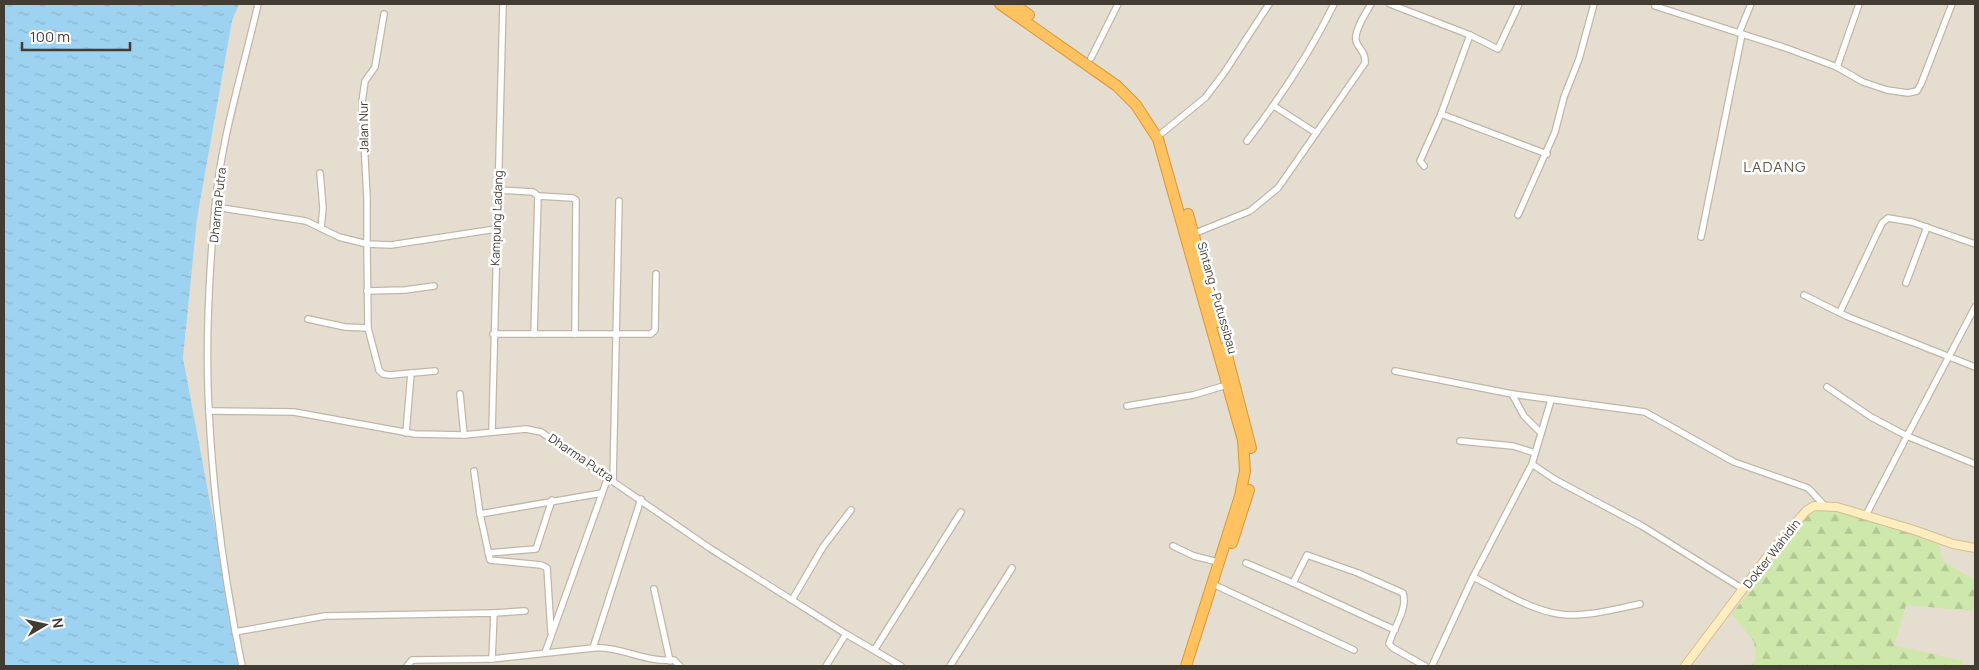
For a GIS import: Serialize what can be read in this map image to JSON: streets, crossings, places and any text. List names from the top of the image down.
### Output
{
  "streets": {
    "highway": ["Sintang - Putussibau"],
    "street": [
      "Jalan Nur",
      "Dharma Putra",
      "Kampung Ladang",
      "Dokter Wahidin"
    ]
  },
  "crossings": [
    ["Dharma Putra", "Kampung Ladang"]
  ],
  "districts": ["LADANG"],
  "scale_bar": "100 m",
  "north": "right"
}
